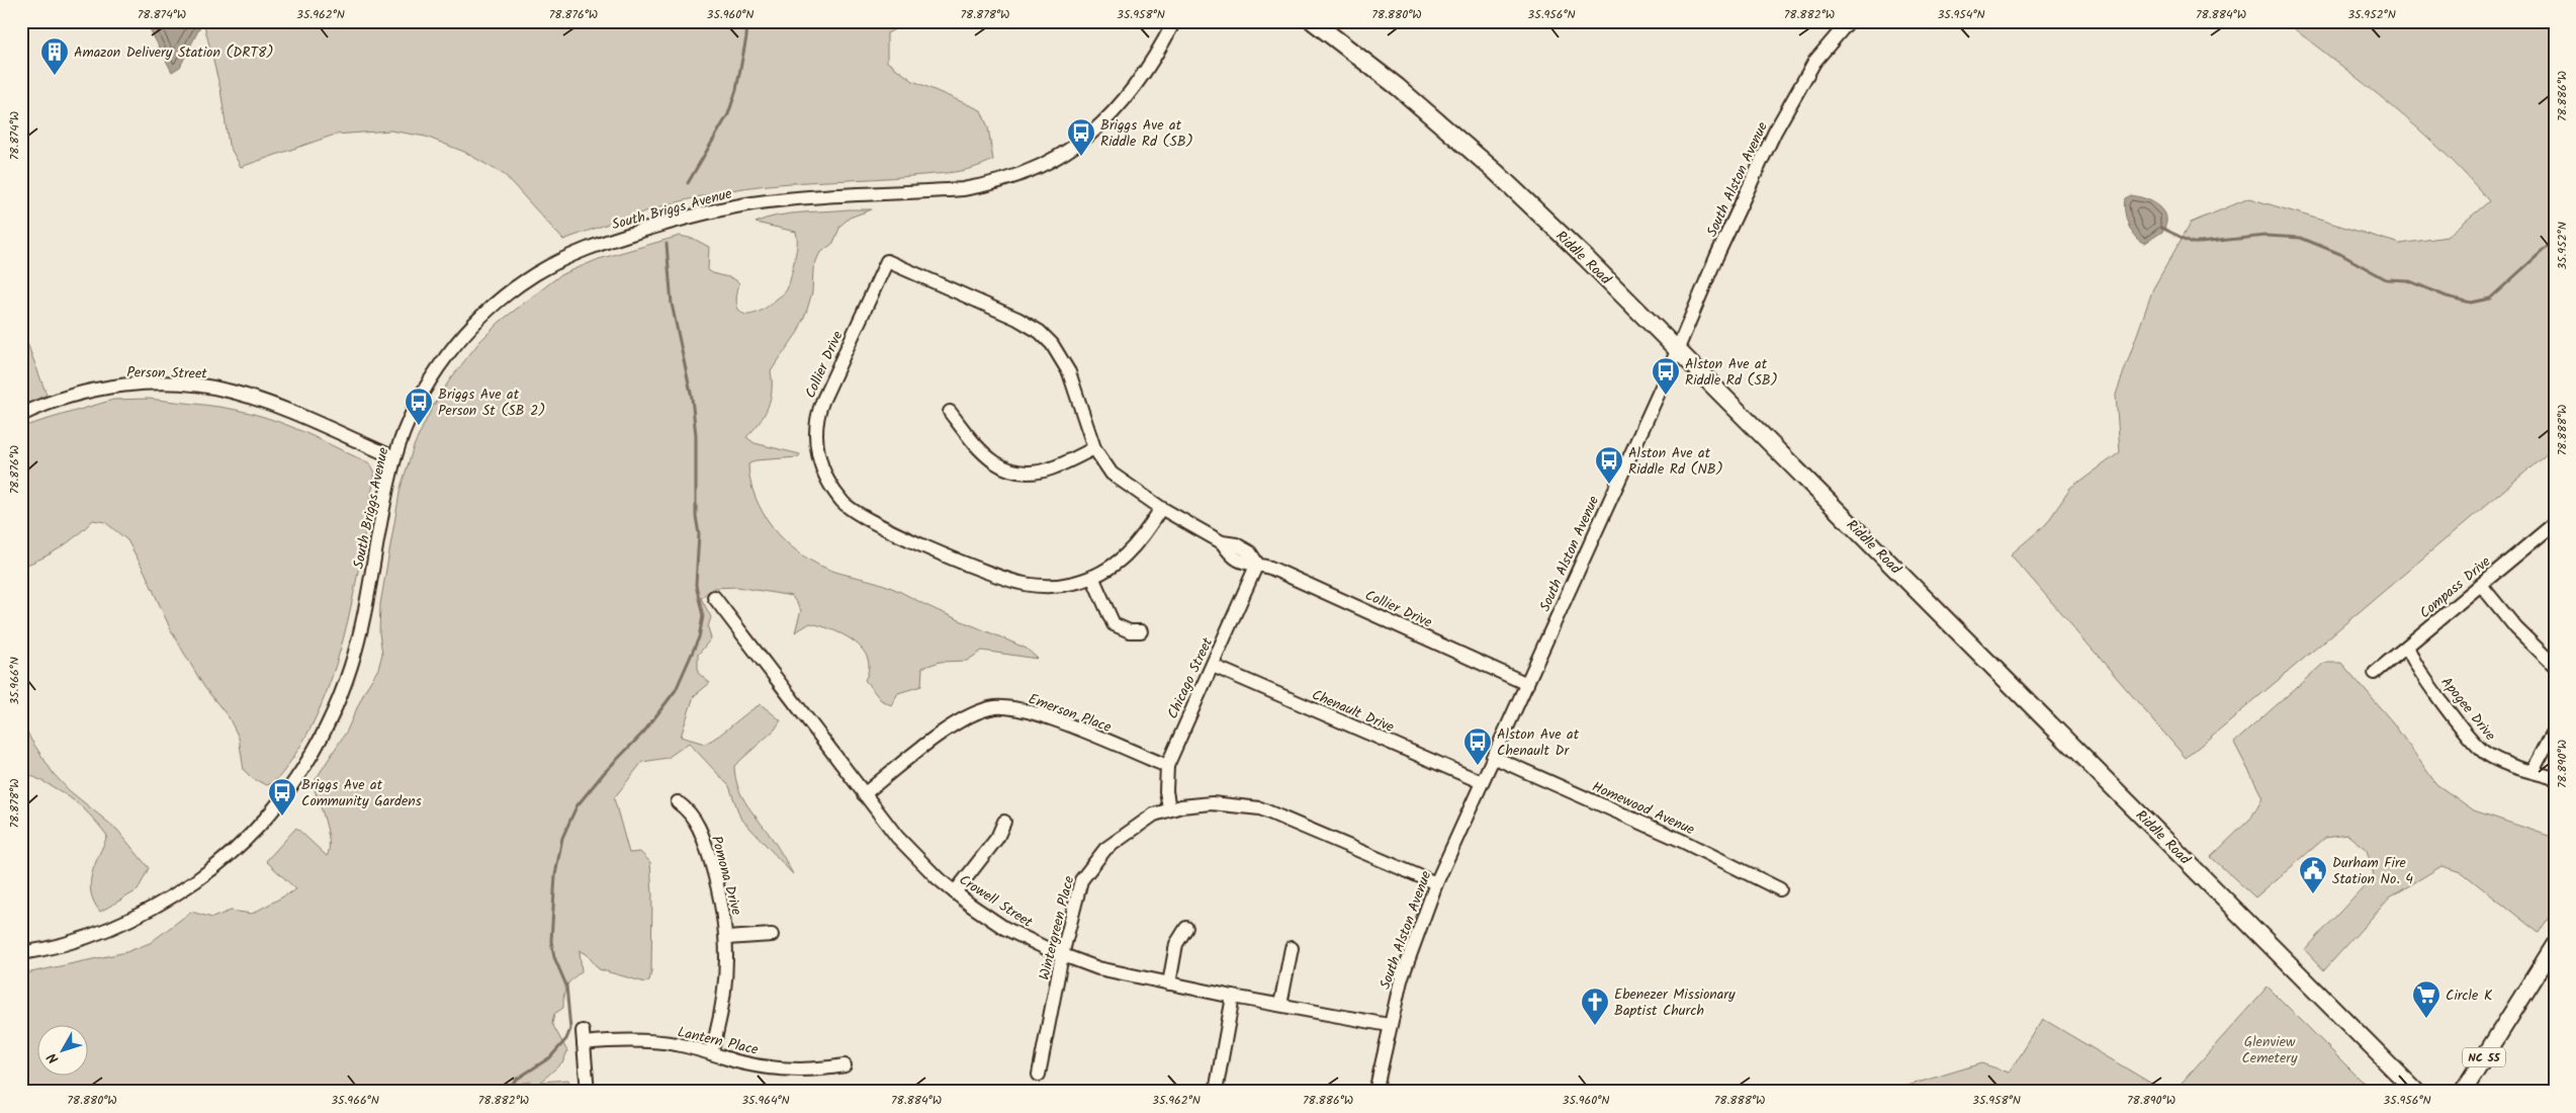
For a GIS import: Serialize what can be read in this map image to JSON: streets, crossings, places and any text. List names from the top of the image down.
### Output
{
  "streets": {
    "main road": ["Riddle Road", "NC 55"],
    "street": [
      "South Alston Avenue",
      "South Briggs Avenue",
      "Collier Drive",
      "Person Street",
      "Compass Drive",
      "Chicago Street",
      "Apogee Drive",
      "Chenault Drive",
      "Emerson Place",
      "Homewood Avenue",
      "Pomona Drive",
      "Crowell Street",
      "Wintergreen Place",
      "Lantern Place"
    ]
  },
  "crossings": [
    ["South Alston Avenue", "Riddle Road"],
    ["South Alston Avenue", "Collier Drive"],
    ["South Alston Avenue", "Chenault Drive"],
    ["South Alston Avenue", "Homewood Avenue"],
    ["South Alston Avenue", "Crowell Street"],
    ["South Alston Avenue", "Wintergreen Place"],
    ["South Briggs Avenue", "Person Street"],
    ["Collier Drive", "Chicago Street"],
    ["Compass Drive", "Apogee Drive"],
    ["Chicago Street", "Chenault Drive"],
    ["Chicago Street", "Emerson Place"],
    ["Chicago Street", "Wintergreen Place"],
    ["Emerson Place", "Crowell Street"],
    ["Pomona Drive", "Lantern Place"],
    ["Crowell Street", "Wintergreen Place"]
  ],
  "parks": ["Glenview Cemetery"],
  "places": {
    "building": ["Amazon Delivery Station (DRT8)"],
    "bus stop": [
      "Briggs Ave at Riddle Rd (SB)",
      "Alston Ave at Riddle Rd (SB)",
      "Briggs Ave at Person St (SB 2)",
      "Alston Ave at Riddle Rd (NB)",
      "Alston Ave at Chenault Dr",
      "Briggs Ave at Community Gardens"
    ],
    "public building": ["Durham Fire Station No. 4"],
    "supermarket": ["Circle K"],
    "church": ["Ebenezer Missionary Baptist Church"]
  },
  "north": "bottom left",
  "coordinates": [
    "78.874°W",
    "35.962°N",
    "78.876°W",
    "35.960°N",
    "78.878°W",
    "35.958°N",
    "78.880°W",
    "35.956°N",
    "78.882°W",
    "35.954°N",
    "78.884°W",
    "35.952°N",
    "78.886°W",
    "78.888°W",
    "35.966°N",
    "78.890°W",
    "35.964°N"
  ]
}
